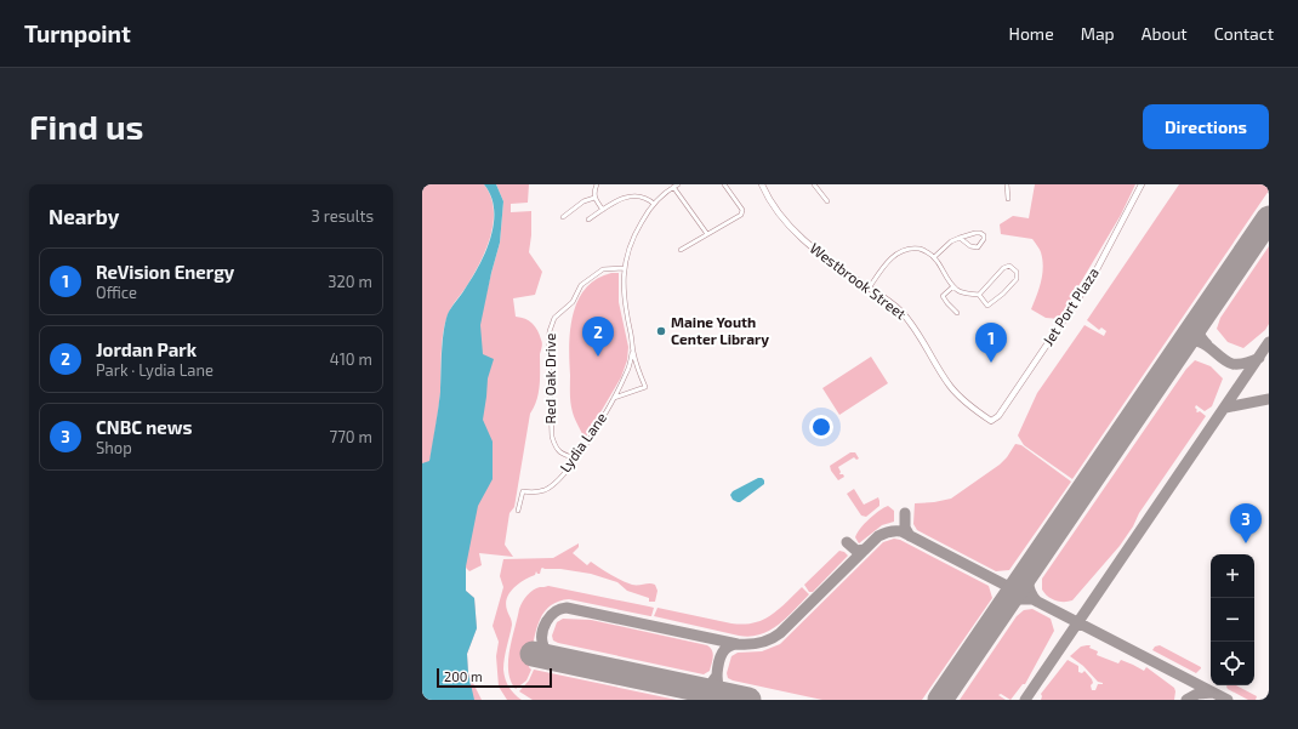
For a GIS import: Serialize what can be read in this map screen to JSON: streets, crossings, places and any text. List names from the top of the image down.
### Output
{
  "streets": {
    "street": [
      "Westbrook Street",
      "Jet Port Plaza",
      "Red Oak Drive",
      "Lydia Lane"
    ]
  },
  "crossings": [
    ["Westbrook Street", "Jet Port Plaza"],
    ["Red Oak Drive", "Lydia Lane"]
  ],
  "places": ["Maine Youth Center Library"],
  "scale_bar": "200 m",
  "page": {
    "header": "Turnpoint",
    "nav": [
      "Home",
      "Map",
      "About",
      "Contact"
    ],
    "buttons": "Directions",
    "title": "Find us",
    "heading": ["Nearby", "3 results"],
    "list": [
      {
        "mark": "1",
        "name": "ReVision Energy",
        "note": "Office",
        "value": "320 m"
      },
      {
        "mark": "2",
        "name": "Jordan Park",
        "note": "Park · Lydia Lane",
        "value": "410 m"
      },
      {
        "mark": "3",
        "name": "CNBC news",
        "note": "Shop",
        "value": "770 m"
      }
    ],
    "pins": ["2", "1", "3"],
    "map_buttons": ["+", "−"],
    "scale": "200 m"
  }
}
